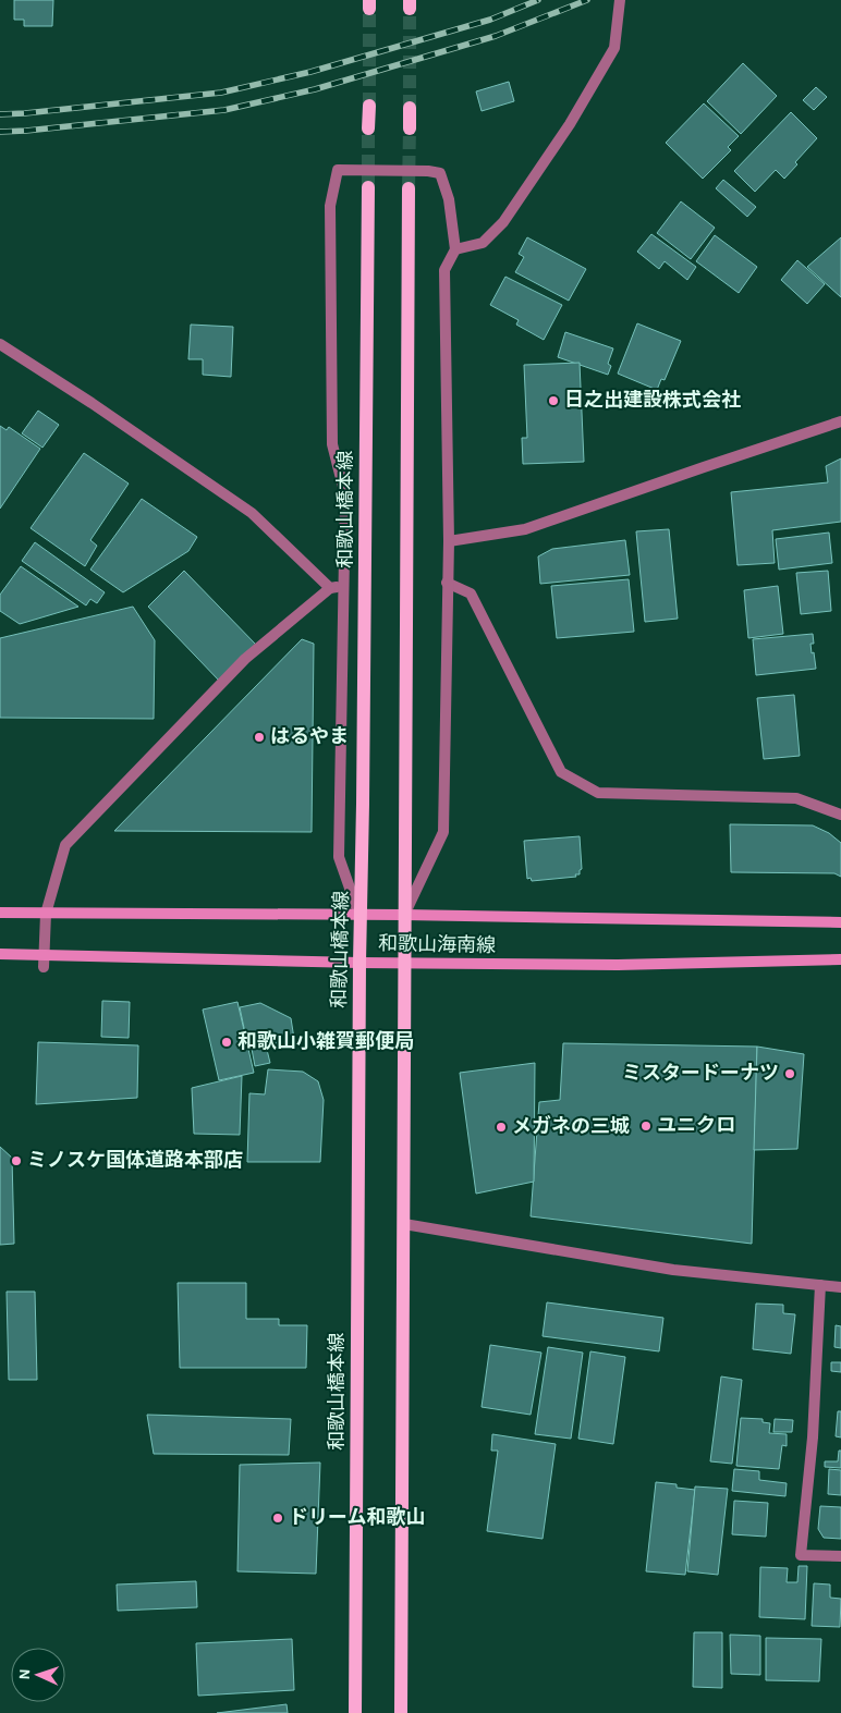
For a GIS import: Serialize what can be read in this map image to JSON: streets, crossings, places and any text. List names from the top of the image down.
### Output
{
  "streets": {
    "main road": ["和歌山橋本線", "和歌山海南線"]
  },
  "crossings": [
    ["和歌山橋本線", "和歌山海南線"]
  ],
  "places": [
    "日之出建設株式会社",
    "はるやま",
    "和歌山小雑賀郵便局",
    "ミスタードーナツ",
    "ユニクロ",
    "メガネの三城",
    "ミノスケ国体道路本部店",
    "ドリーム和歌山"
  ],
  "north": "left"
}
